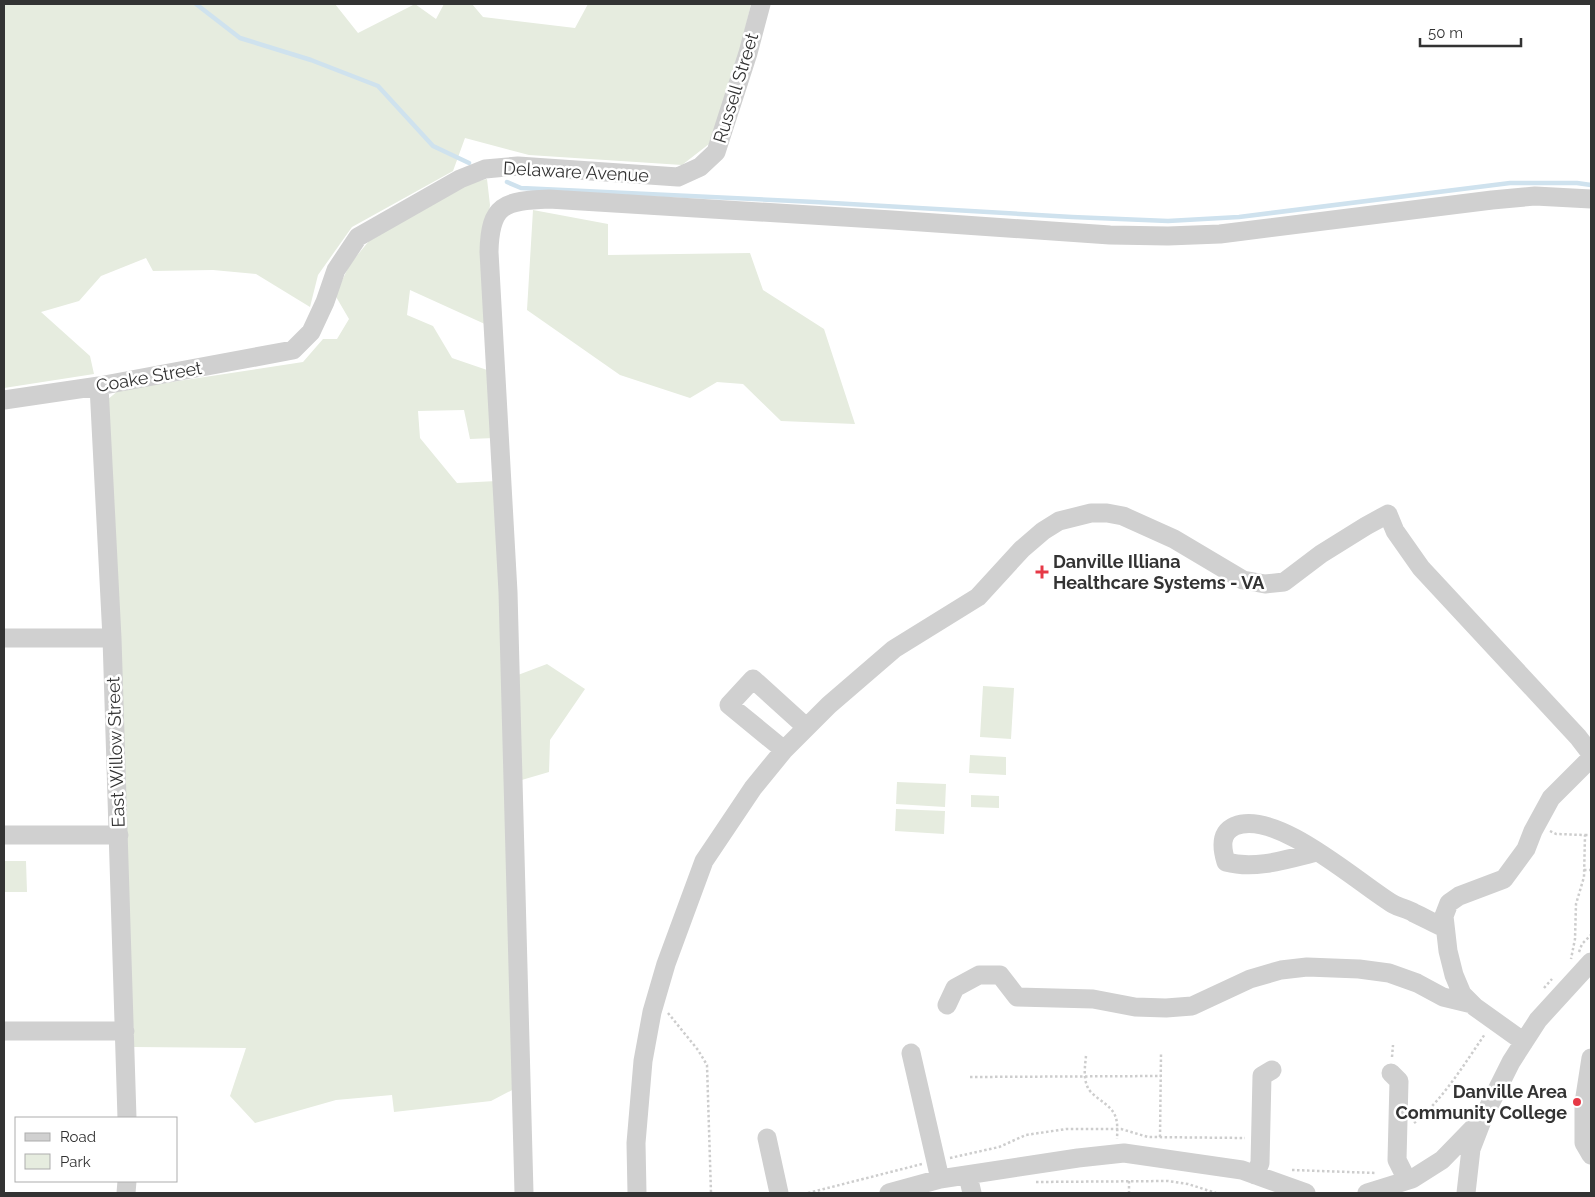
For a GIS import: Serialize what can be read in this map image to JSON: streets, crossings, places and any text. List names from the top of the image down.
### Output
{
  "streets": {
    "street": [
      "Russell Street",
      "Delaware Avenue",
      "Coake Street",
      "East Willow Street"
    ]
  },
  "crossings": [
    ["Russell Street", "Delaware Avenue"],
    ["Delaware Avenue", "Coake Street"],
    ["Coake Street", "East Willow Street"]
  ],
  "places": {
    "health": ["Danville Illiana Healthcare Systems - VA"],
    "other": ["Danville Area Community College"]
  },
  "legend": ["Road", "Park"],
  "scale_bar": "50 m"
}
